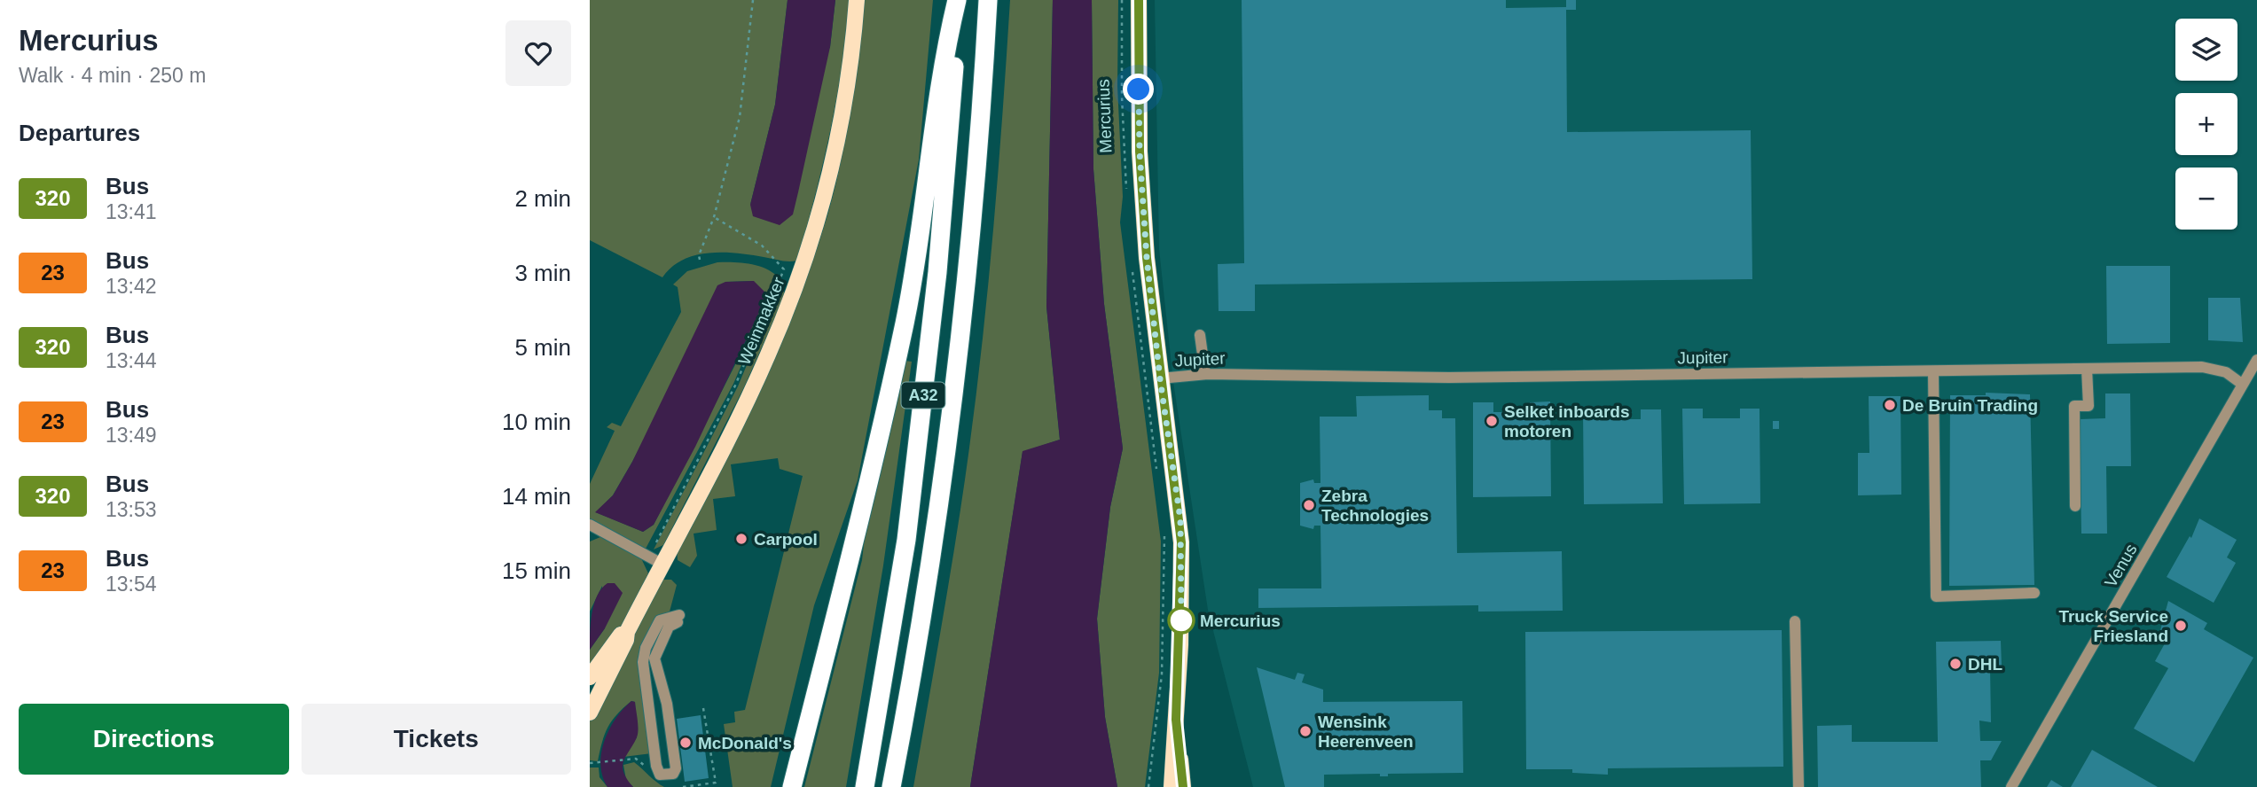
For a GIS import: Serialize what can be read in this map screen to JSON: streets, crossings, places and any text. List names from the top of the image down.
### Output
{
  "streets": {
    "highway": ["A32"],
    "main road": ["Mercurius", "Weinmakker"],
    "street": ["Jupiter", "Venus"]
  },
  "crossings": [
    ["Mercurius", "Jupiter"],
    ["Jupiter", "Venus"]
  ],
  "places": [
    "De Bruin Trading",
    "Selket inboards motoren",
    "Zebra Technologies",
    "Carpool",
    "Mercurius",
    "Truck Service Friesland",
    "DHL",
    "Wensink Heerenveen",
    "McDonald's"
  ],
  "lines": ["bus line 320"],
  "page": {
    "heading": [
      ["Mercurius", "Walk · 4 min · 250 m"],
      "Departures"
    ],
    "map_buttons": ["+", "−"],
    "list": [
      {
        "mark": "320",
        "name": "Bus",
        "note": "13:41",
        "value": "2 min"
      },
      {
        "mark": "23",
        "name": "Bus",
        "note": "13:42",
        "value": "3 min"
      },
      {
        "mark": "320",
        "name": "Bus",
        "note": "13:44",
        "value": "5 min"
      },
      {
        "mark": "23",
        "name": "Bus",
        "note": "13:49",
        "value": "10 min"
      },
      {
        "mark": "320",
        "name": "Bus",
        "note": "13:53",
        "value": "14 min"
      },
      {
        "mark": "23",
        "name": "Bus",
        "note": "13:54",
        "value": "15 min"
      }
    ],
    "buttons": ["Directions", "Tickets"]
  }
}
